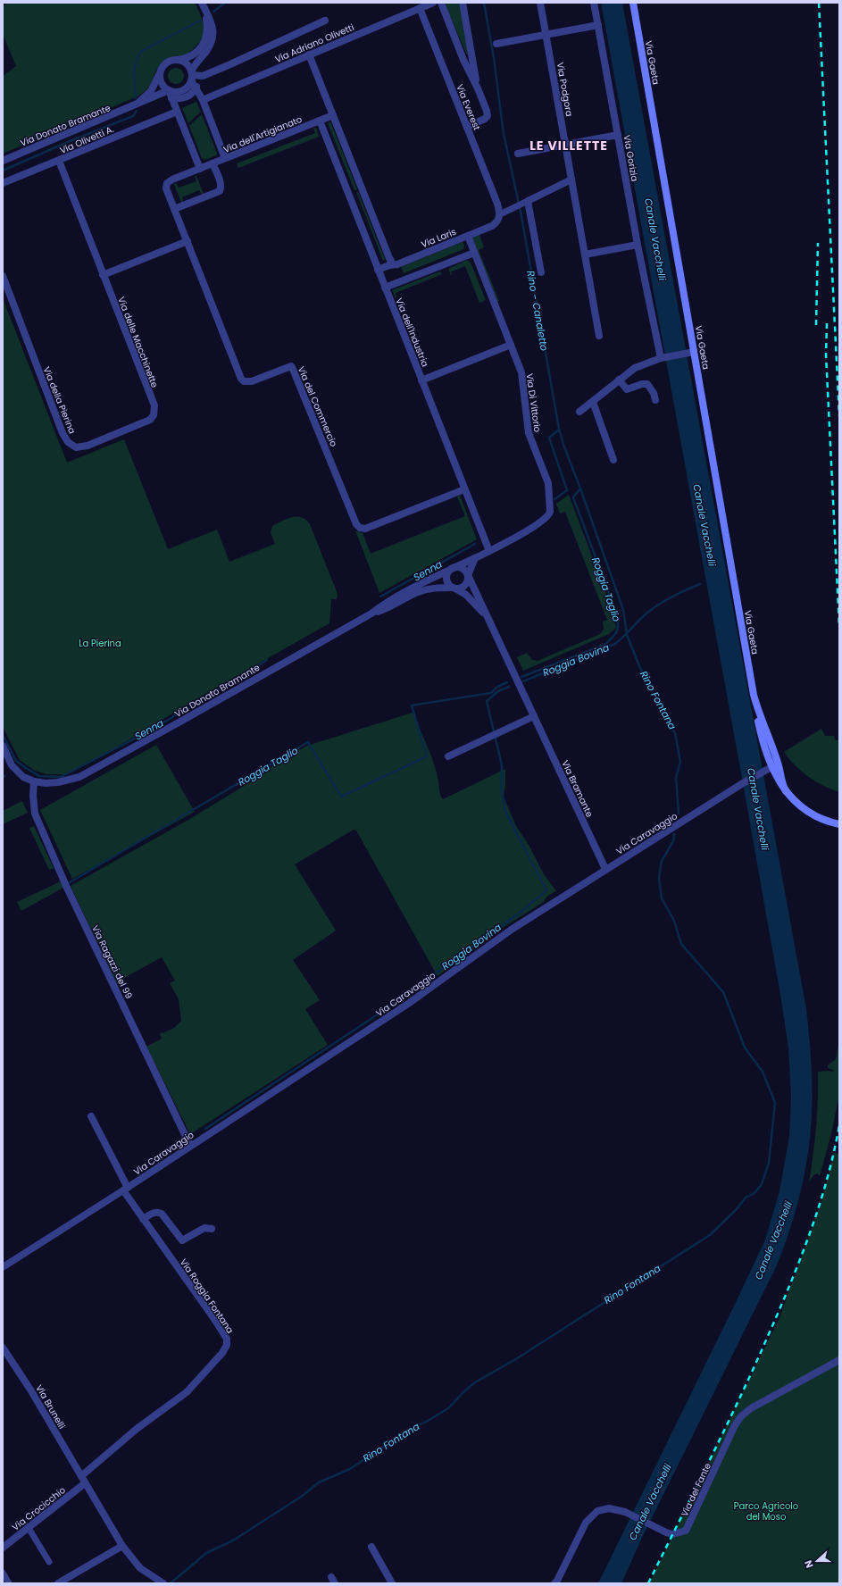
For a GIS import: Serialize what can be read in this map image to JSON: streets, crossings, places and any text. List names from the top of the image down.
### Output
{
  "streets": {
    "main road": ["Via Gaeta"],
    "street": [
      "Via Adriano Olivetti",
      "Via Podgora",
      "Via Everest",
      "Via Donato Bramante",
      "Via dell'Artigianato",
      "Via Olivetti A.",
      "Via Gorizia",
      "Via Laris",
      "Via dell'Industria",
      "Via delle Macchinette",
      "Via della Pierina",
      "Via Di Vittorio",
      "Via del Commercio",
      "Via Bramante",
      "Via Caravaggio",
      "Via Ragazzi del 99",
      "Via Roggia Fontana",
      "Via Brunelli",
      "Via del Fante",
      "Via Crocicchio"
    ]
  },
  "crossings": [
    ["Via Adriano Olivetti", "Via Everest"],
    ["Via Gaeta", "Via Caravaggio"],
    ["Via Everest", "Via Laris"],
    ["Via Donato Bramante", "Via Di Vittorio"],
    ["Via Donato Bramante", "Via Bramante"],
    ["Via Donato Bramante", "Via Ragazzi del 99"],
    ["Via dell'Artigianato", "Via dell'Industria"],
    ["Via dell'Artigianato", "Via del Commercio"],
    ["Via Olivetti A.", "Via delle Macchinette"],
    ["Via Laris", "Via dell'Industria"],
    ["Via Laris", "Via Di Vittorio"],
    ["Via dell'Industria", "Via Di Vittorio"],
    ["Via dell'Industria", "Via del Commercio"],
    ["Via delle Macchinette", "Via della Pierina"],
    ["Via Di Vittorio", "Via Bramante"],
    ["Via Bramante", "Via Caravaggio"],
    ["Via Caravaggio", "Via Ragazzi del 99"],
    ["Via Caravaggio", "Via Roggia Fontana"],
    ["Via Roggia Fontana", "Via Brunelli"]
  ],
  "districts": ["LE VILLETTE"],
  "water": [
    "Canale Vacchelli",
    "Rino - Canaletto",
    "Senna",
    "Roggia Taglio",
    "Roggia Bovina",
    "Rino Fontana"
  ],
  "parks": ["La Pierina", "Parco Agricolo del Moso"],
  "north": "left"
}
